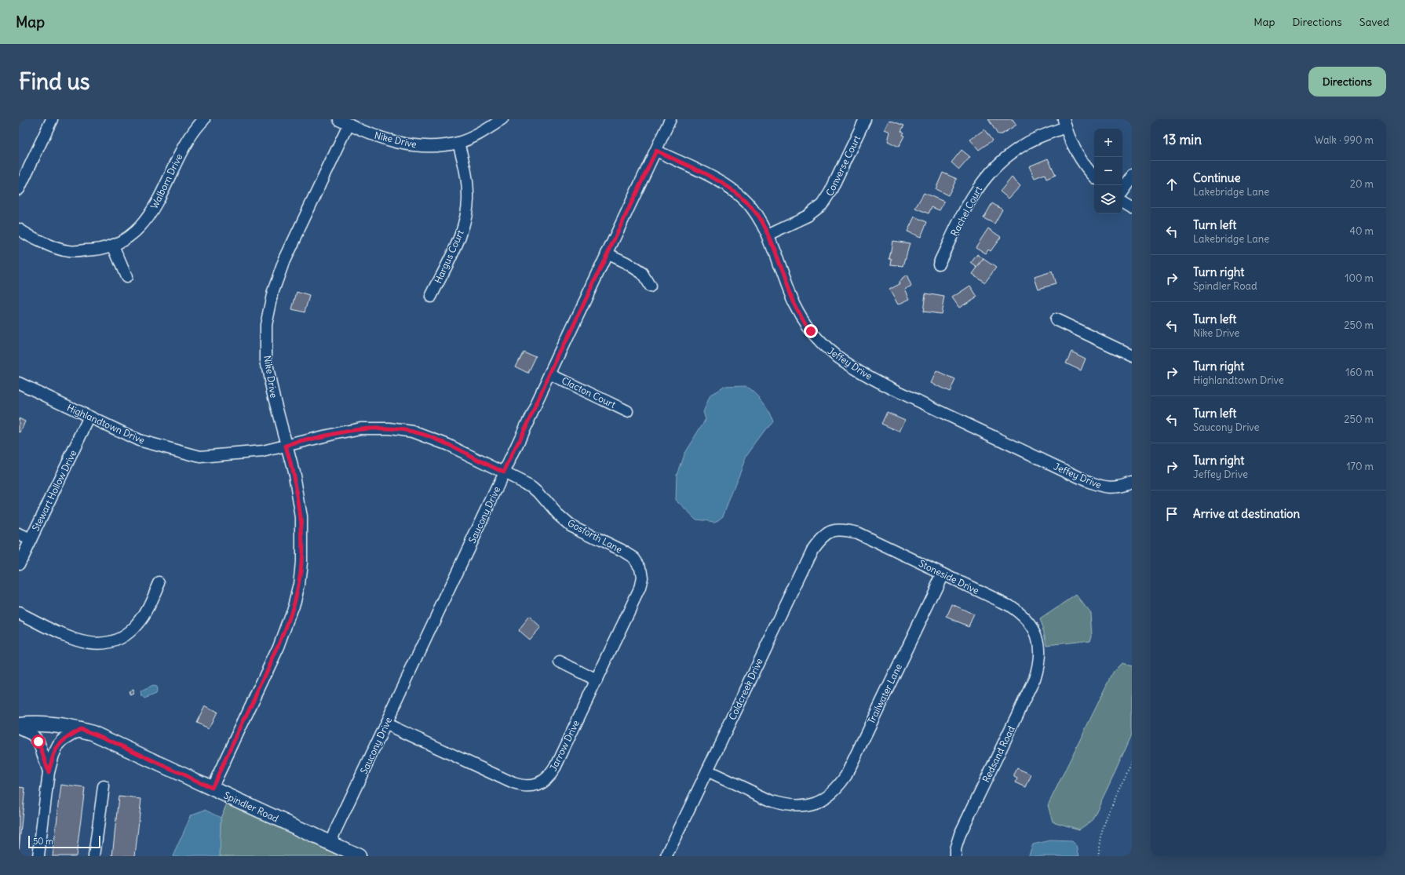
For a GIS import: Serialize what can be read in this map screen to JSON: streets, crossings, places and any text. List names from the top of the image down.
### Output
{
  "streets": {
    "street": [
      "Nike Drive",
      "Converse Court",
      "Walborn Drive",
      "Rachel Court",
      "Hargus Court",
      "Jeffey Drive",
      "Clacton Court",
      "Highlandtown Drive",
      "Stewart Hollow Drive",
      "Saucony Drive",
      "Gosforth Lane",
      "Stoneside Drive",
      "Coldcreek Drive",
      "Trailwater Lane",
      "Jarrow Drive",
      "Redsand Road",
      "Spindler Road"
    ]
  },
  "crossings": [
    ["Nike Drive", "Hargus Court"],
    ["Nike Drive", "Highlandtown Drive"],
    ["Nike Drive", "Spindler Road"],
    ["Converse Court", "Jeffey Drive"],
    ["Jeffey Drive", "Saucony Drive"],
    ["Clacton Court", "Saucony Drive"],
    ["Highlandtown Drive", "Stewart Hollow Drive"],
    ["Highlandtown Drive", "Saucony Drive"],
    ["Highlandtown Drive", "Gosforth Lane"],
    ["Saucony Drive", "Gosforth Lane"],
    ["Saucony Drive", "Jarrow Drive"],
    ["Saucony Drive", "Spindler Road"],
    ["Gosforth Lane", "Jarrow Drive"],
    ["Stoneside Drive", "Coldcreek Drive"],
    ["Stoneside Drive", "Trailwater Lane"],
    ["Stoneside Drive", "Redsand Road"],
    ["Coldcreek Drive", "Trailwater Lane"]
  ],
  "scale_bar": "50 m",
  "page": {
    "header": "Map",
    "nav": ["Map", "Directions", "Saved"],
    "buttons": "Directions",
    "title": "Find us",
    "heading": ["13 min", "Walk · 990 m"],
    "map_buttons": ["+", "−"],
    "list": [
      ["Continue", "Lakebridge Lane", "20 m"],
      ["Turn left", "Lakebridge Lane", "40 m"],
      ["Turn right", "Spindler Road", "100 m"],
      ["Turn left", "Nike Drive", "250 m"],
      ["Turn right", "Highlandtown Drive", "160 m"],
      ["Turn left", "Saucony Drive", "250 m"],
      ["Turn right", "Jeffey Drive", "170 m"],
      "Arrive at destination"
    ],
    "scale": "50 m"
  }
}
